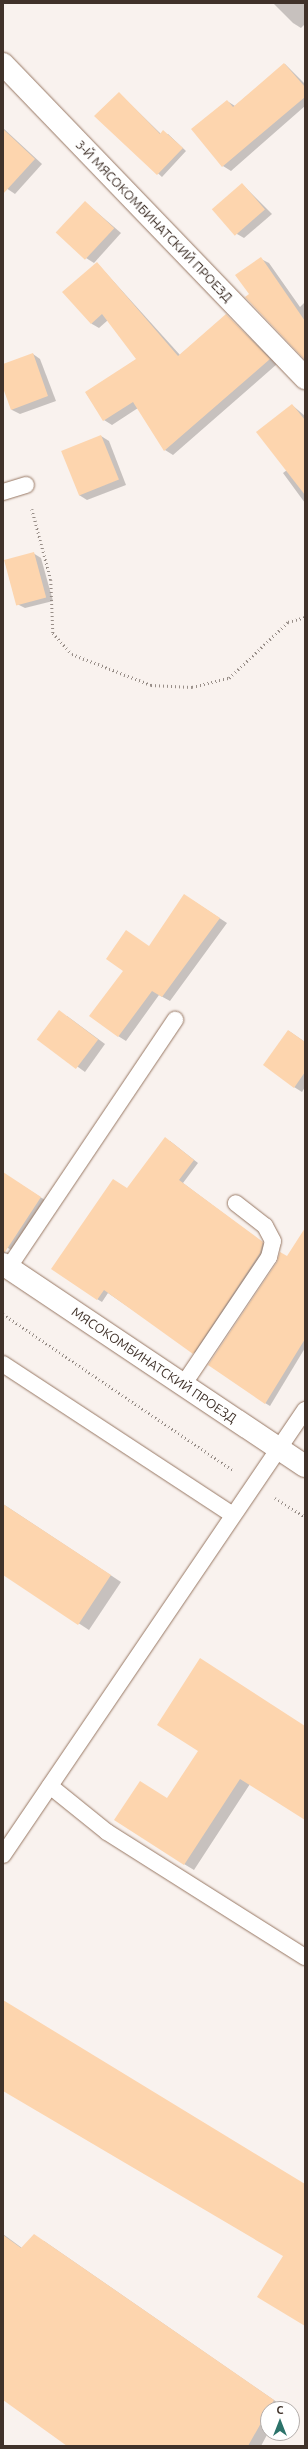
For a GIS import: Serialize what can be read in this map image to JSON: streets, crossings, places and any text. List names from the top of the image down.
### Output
{
  "streets": {
    "street": ["3-Й МЯСОКОМБИНАТСКИЙ ПРОЕЗД", "МЯСОКОМБИНАТСКИЙ ПРОЕЗД"]
  },
  "north": "top"
}
